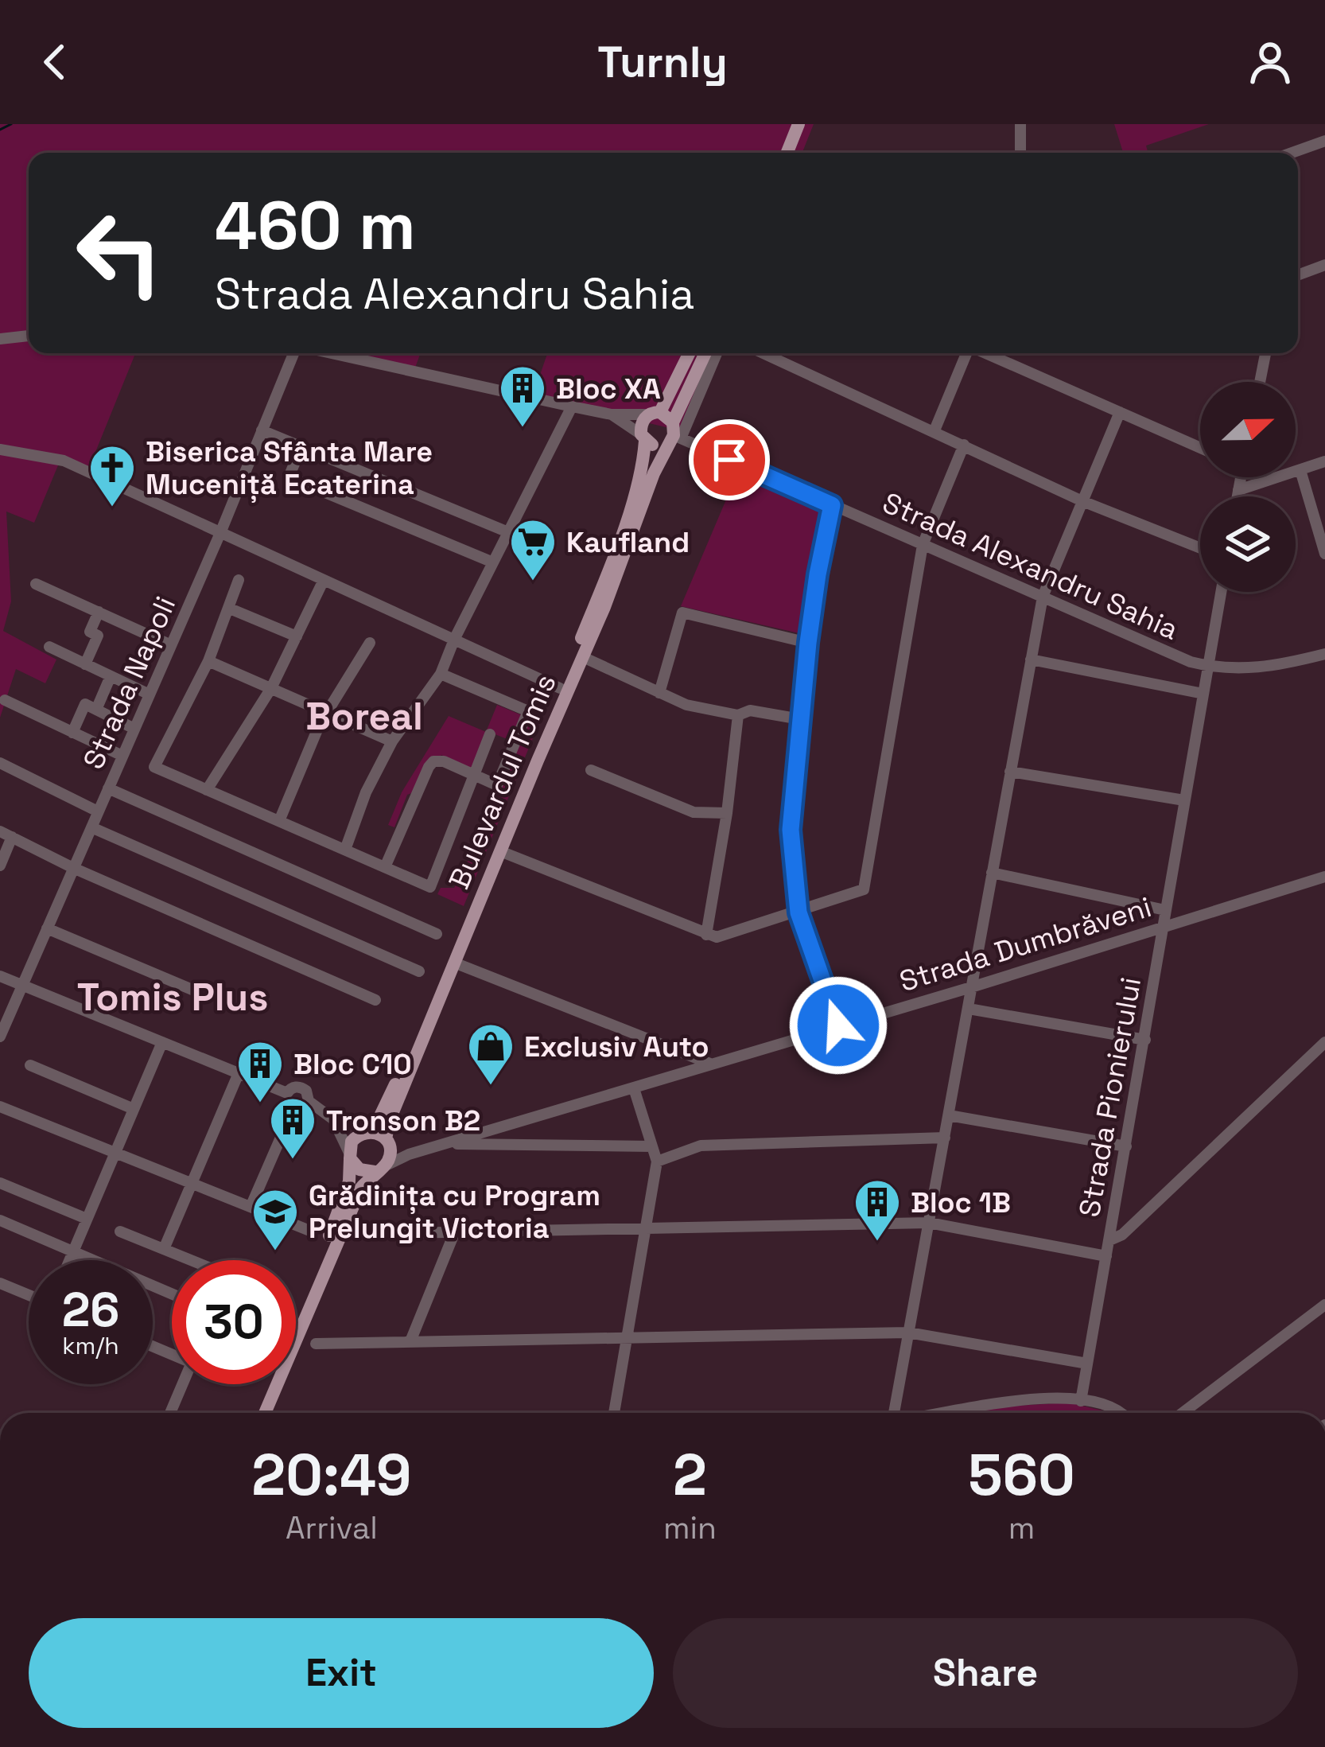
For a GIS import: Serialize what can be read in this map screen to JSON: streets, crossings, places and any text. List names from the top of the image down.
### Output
{
  "streets": {
    "main road": ["Bulevardul Tomis"],
    "street": [
      "Strada Alexandru Sahia",
      "Strada Napoli",
      "Strada Dumbrăveni",
      "Strada Pionierului"
    ]
  },
  "crossings": [
    ["Strada Alexandru Sahia", "Bulevardul Tomis"],
    ["Strada Alexandru Sahia", "Strada Pionierului"],
    ["Bulevardul Tomis", "Strada Dumbrăveni"],
    ["Strada Dumbrăveni", "Strada Pionierului"]
  ],
  "districts": ["Boreal", "Tomis Plus"],
  "places": {
    "building": [
      "Bloc XA",
      "Bloc C10",
      "Tronson B2",
      "Bloc 1B"
    ],
    "church": ["Biserica Sfânta Mare Muceniță Ecaterina"],
    "supermarket": ["Kaufland"],
    "shop": ["Exclusiv Auto"],
    "school or university": ["Grădinița cu Program Prelungit Victoria"]
  },
  "north": "right",
  "page": {
    "header": "Turnly",
    "turn": ["460 m", "Strada Alexandru Sahia"],
    "speed": "26 km/h",
    "limit": "30",
    "eta": [
      "20:49",
      "Arrival",
      "2",
      "min",
      "560",
      "m"
    ],
    "buttons": ["Exit", "Share"]
  }
}
